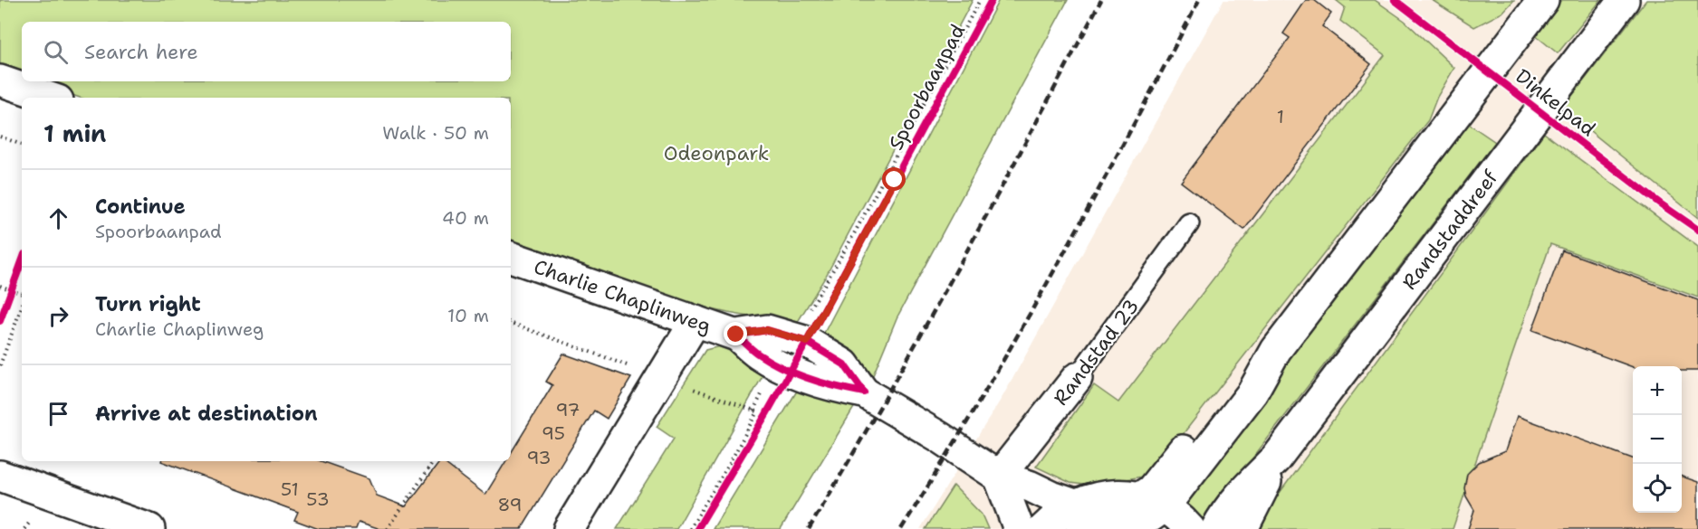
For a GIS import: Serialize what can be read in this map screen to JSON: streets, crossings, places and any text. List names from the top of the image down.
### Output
{
  "streets": {
    "main road": ["Randstaddreef", "Charlie Chaplinweg", "Randstad 23"],
    "cycle path": ["Spoorbaanpad", "Dinkelpad"]
  },
  "crossings": [
    ["Spoorbaanpad", "Charlie Chaplinweg"],
    ["Charlie Chaplinweg", "Randstad 23"]
  ],
  "parks": ["Odeonpark"],
  "house_numbers": [
    "1",
    "97",
    "95",
    "93",
    "51",
    "53",
    "89"
  ],
  "page": {
    "search": "Search here",
    "heading": ["1 min", "Walk · 50 m"],
    "list": [
      ["Continue", "Spoorbaanpad", "40 m"],
      ["Turn right", "Charlie Chaplinweg", "10 m"],
      "Arrive at destination"
    ],
    "map_buttons": ["+", "−"]
  }
}
